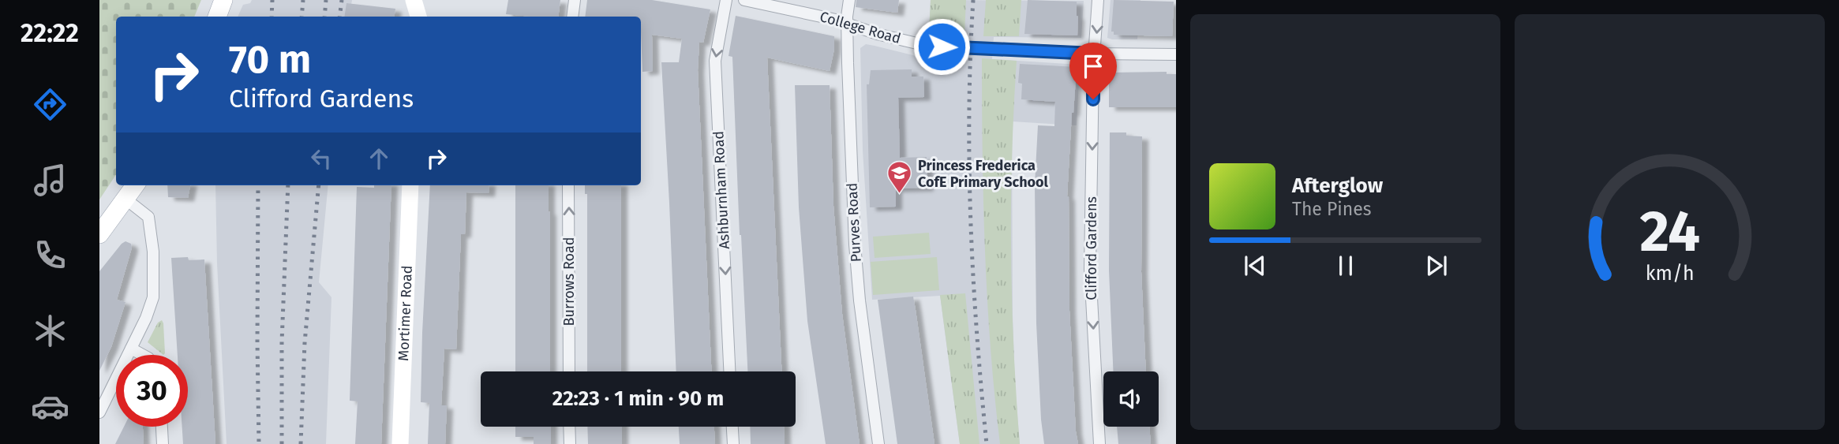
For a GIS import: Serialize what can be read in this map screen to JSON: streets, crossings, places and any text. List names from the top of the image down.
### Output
{
  "streets": {
    "main road": ["Mortimer Road"],
    "street": [
      "College Road",
      "Ashburnham Road",
      "Purves Road",
      "Clifford Gardens",
      "Burrows Road"
    ]
  },
  "crossings": [
    ["College Road", "Purves Road"],
    ["College Road", "Clifford Gardens"]
  ],
  "one_way": ["Ashburnham Road", "Clifford Gardens", "Burrows Road"],
  "places": {
    "school or university": ["Princess Frederica CofE Primary School"]
  },
  "page": {
    "tabs": "22:22",
    "turn": ["70 m", "Clifford Gardens"],
    "song": ["Afterglow", "The Pines"],
    "limit": "30",
    "trip": "22:23 · 1 min · 90 m",
    "gauge": ["24", "km/h"]
  }
}
